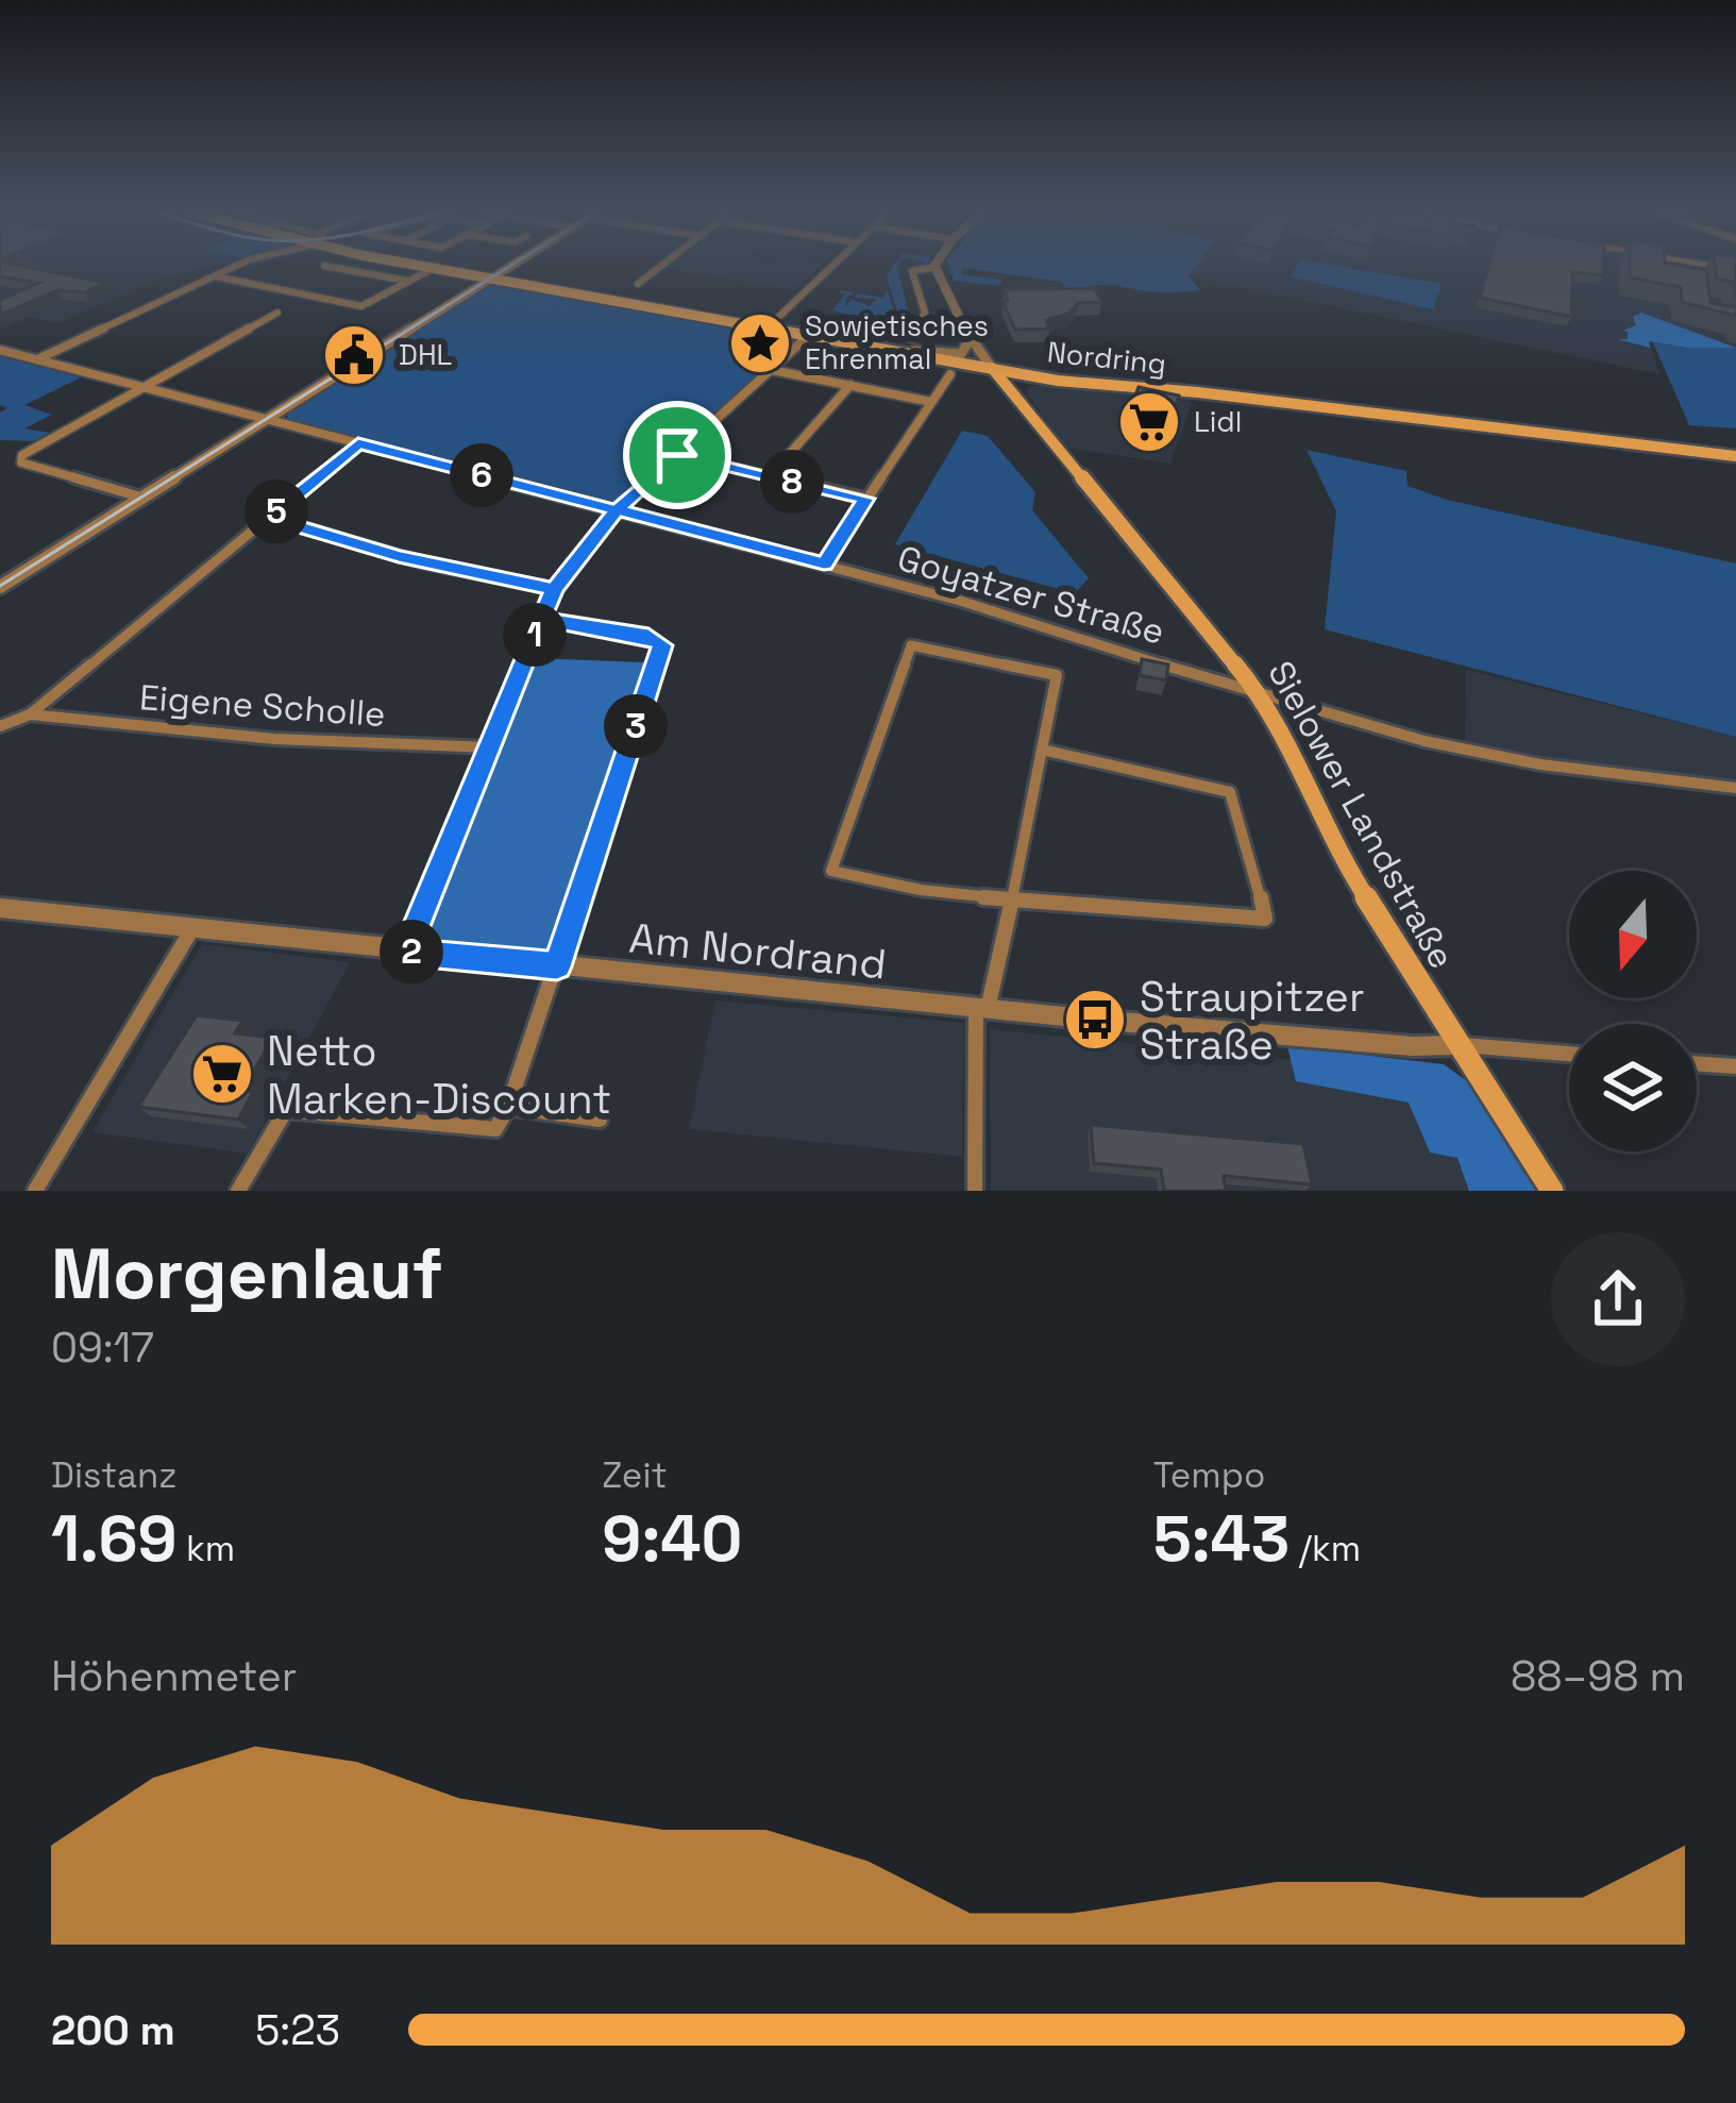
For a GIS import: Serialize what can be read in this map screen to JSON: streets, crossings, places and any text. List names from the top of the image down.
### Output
{
  "streets": {
    "main road": ["Nordring", "Sielower Landstraße"],
    "street": ["Goyatzer Straße", "Eigene Scholle", "Am Nordrand"]
  },
  "crossings": [
    ["Nordring", "Sielower Landstraße"],
    ["Goyatzer Straße", "Eigene Scholle"],
    ["Goyatzer Straße", "Sielower Landstraße"],
    ["Sielower Landstraße", "Am Nordrand"]
  ],
  "places": {
    "place": ["Sowjetisches Ehrenmal"],
    "public building": ["DHL"],
    "supermarket": ["Lidl", "Netto Marken-Discount"],
    "bus stop": ["Straupitzer Straße"]
  },
  "north": "bottom",
  "page": {
    "pins": [
      "6",
      "8",
      "5",
      "1",
      "3",
      "2"
    ],
    "heading": ["Morgenlauf", "09:17"],
    "stats": [
      ["Distanz", "1.69 km"],
      ["Zeit", "9:40"],
      ["Tempo", "5:43 /km"]
    ],
    "chart": ["Höhenmeter", "88–98 m"],
    "list": [
      {
        "name": "200 m",
        "note": "5:23"
      }
    ]
  }
}
